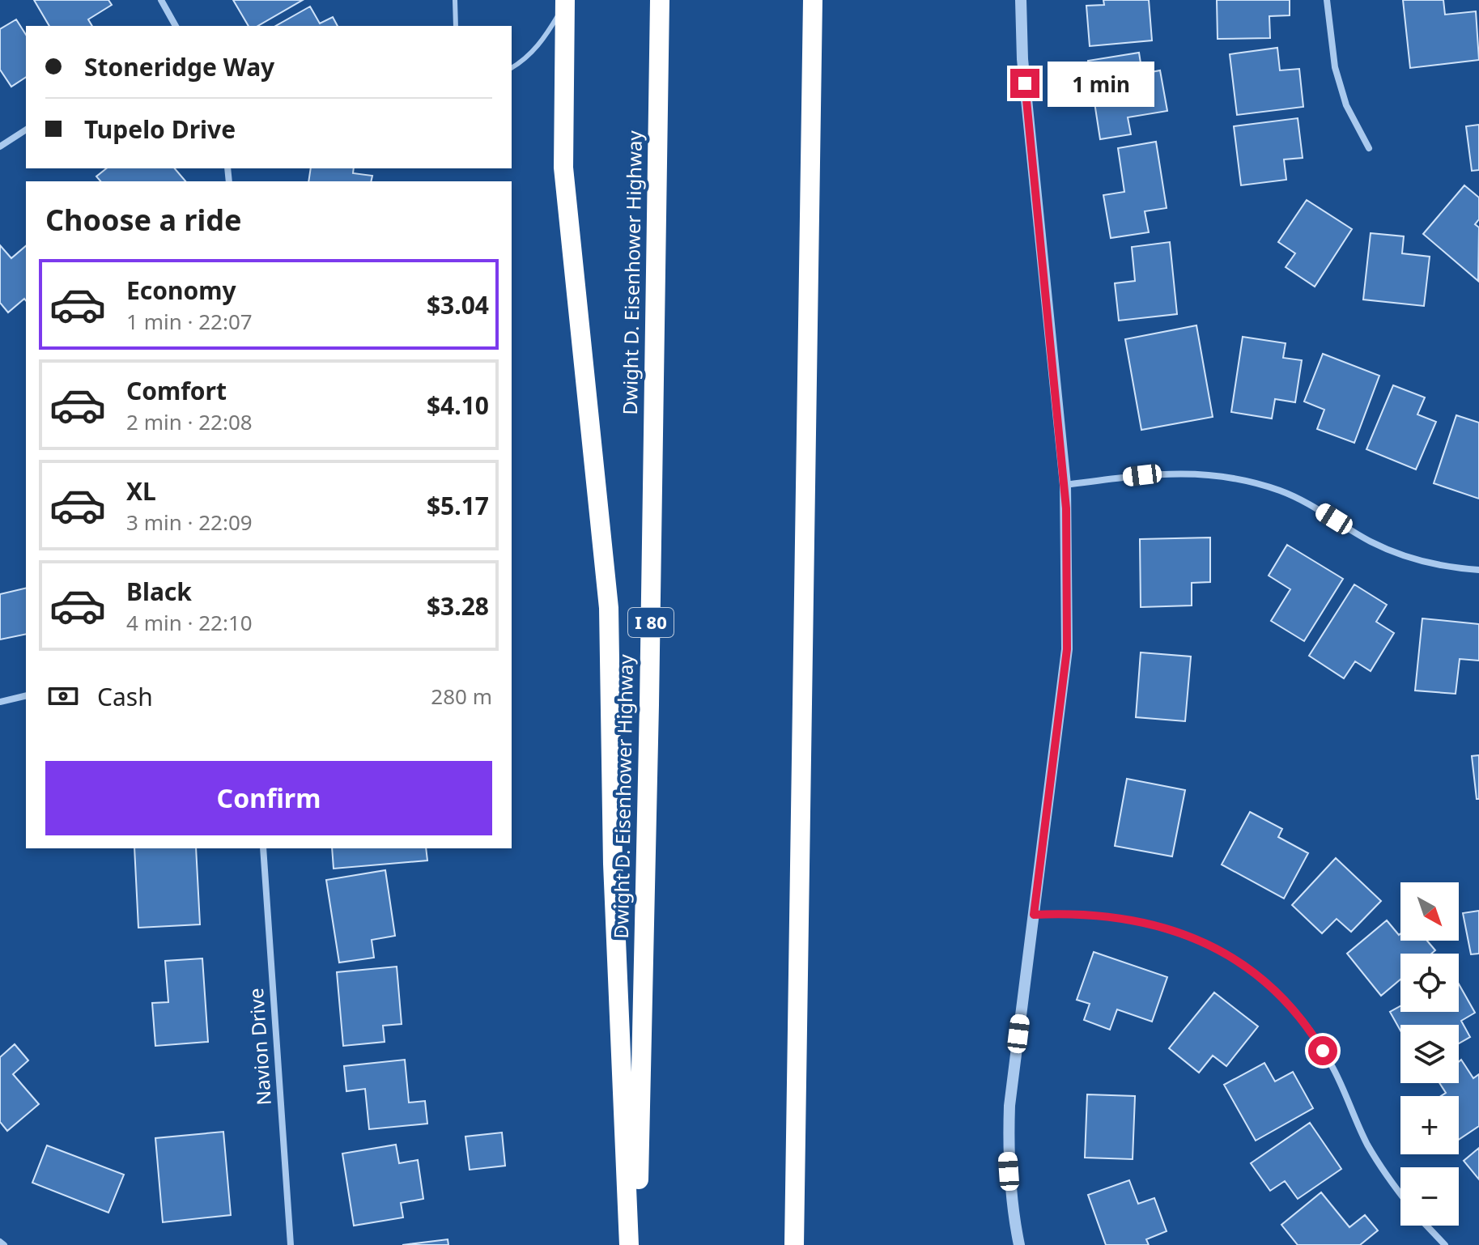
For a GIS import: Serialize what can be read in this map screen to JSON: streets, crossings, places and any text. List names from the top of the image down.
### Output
{
  "streets": {
    "highway": ["Dwight D. Eisenhower Highway", "I 80"],
    "street": ["Navion Drive"]
  },
  "north": "bottom right",
  "page": {
    "banner": ["Stoneridge Way", "Tupelo Drive"],
    "bubble": "1 min",
    "heading": "Choose a ride",
    "list": [
      {
        "name": "Economy",
        "note": "1 min · 22:07",
        "value": "$3.04"
      },
      {
        "name": "Comfort",
        "note": "2 min · 22:08",
        "value": "$4.10"
      },
      {
        "name": "XL",
        "note": "3 min · 22:09",
        "value": "$5.17"
      },
      {
        "name": "Black",
        "note": "4 min · 22:10",
        "value": "$3.28"
      }
    ],
    "pay": ["Cash", "280 m"],
    "buttons": "Confirm",
    "map_buttons": ["+", "−"]
  }
}
